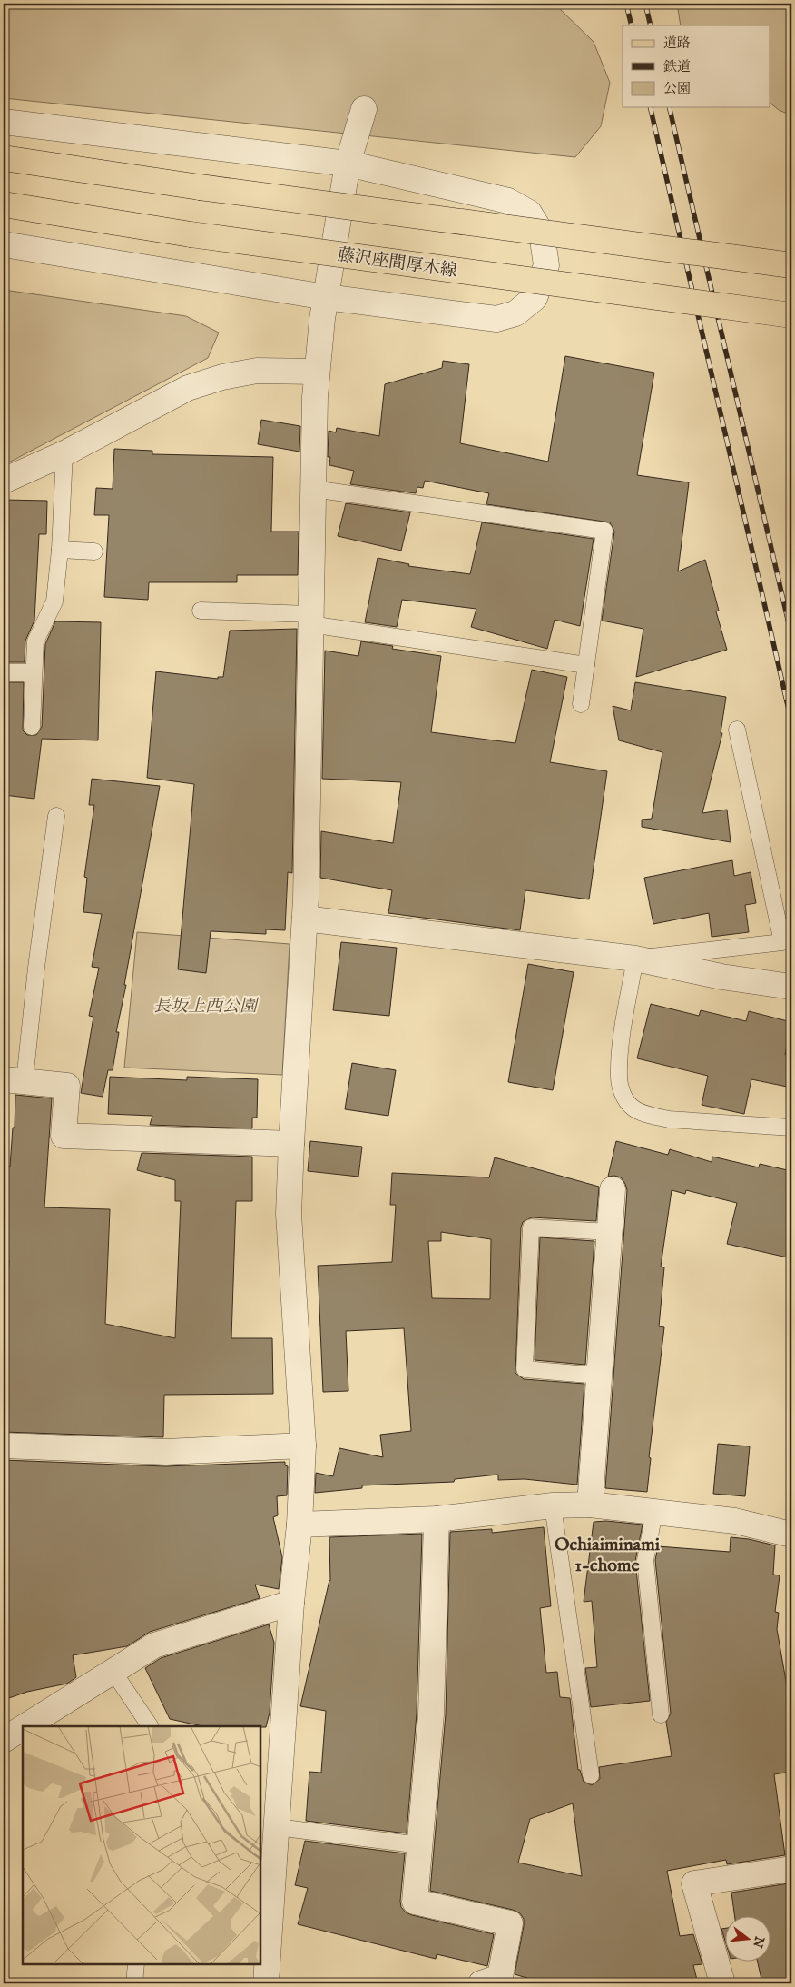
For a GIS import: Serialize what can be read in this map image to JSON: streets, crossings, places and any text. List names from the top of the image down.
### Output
{
  "streets": {
    "main road": ["藤沢座間厚木線"]
  },
  "districts": ["Ochiaiminami 1-chome"],
  "parks": ["長坂上西公園"],
  "legend": ["道路", "鉄道", "公園"],
  "north": "right"
}
